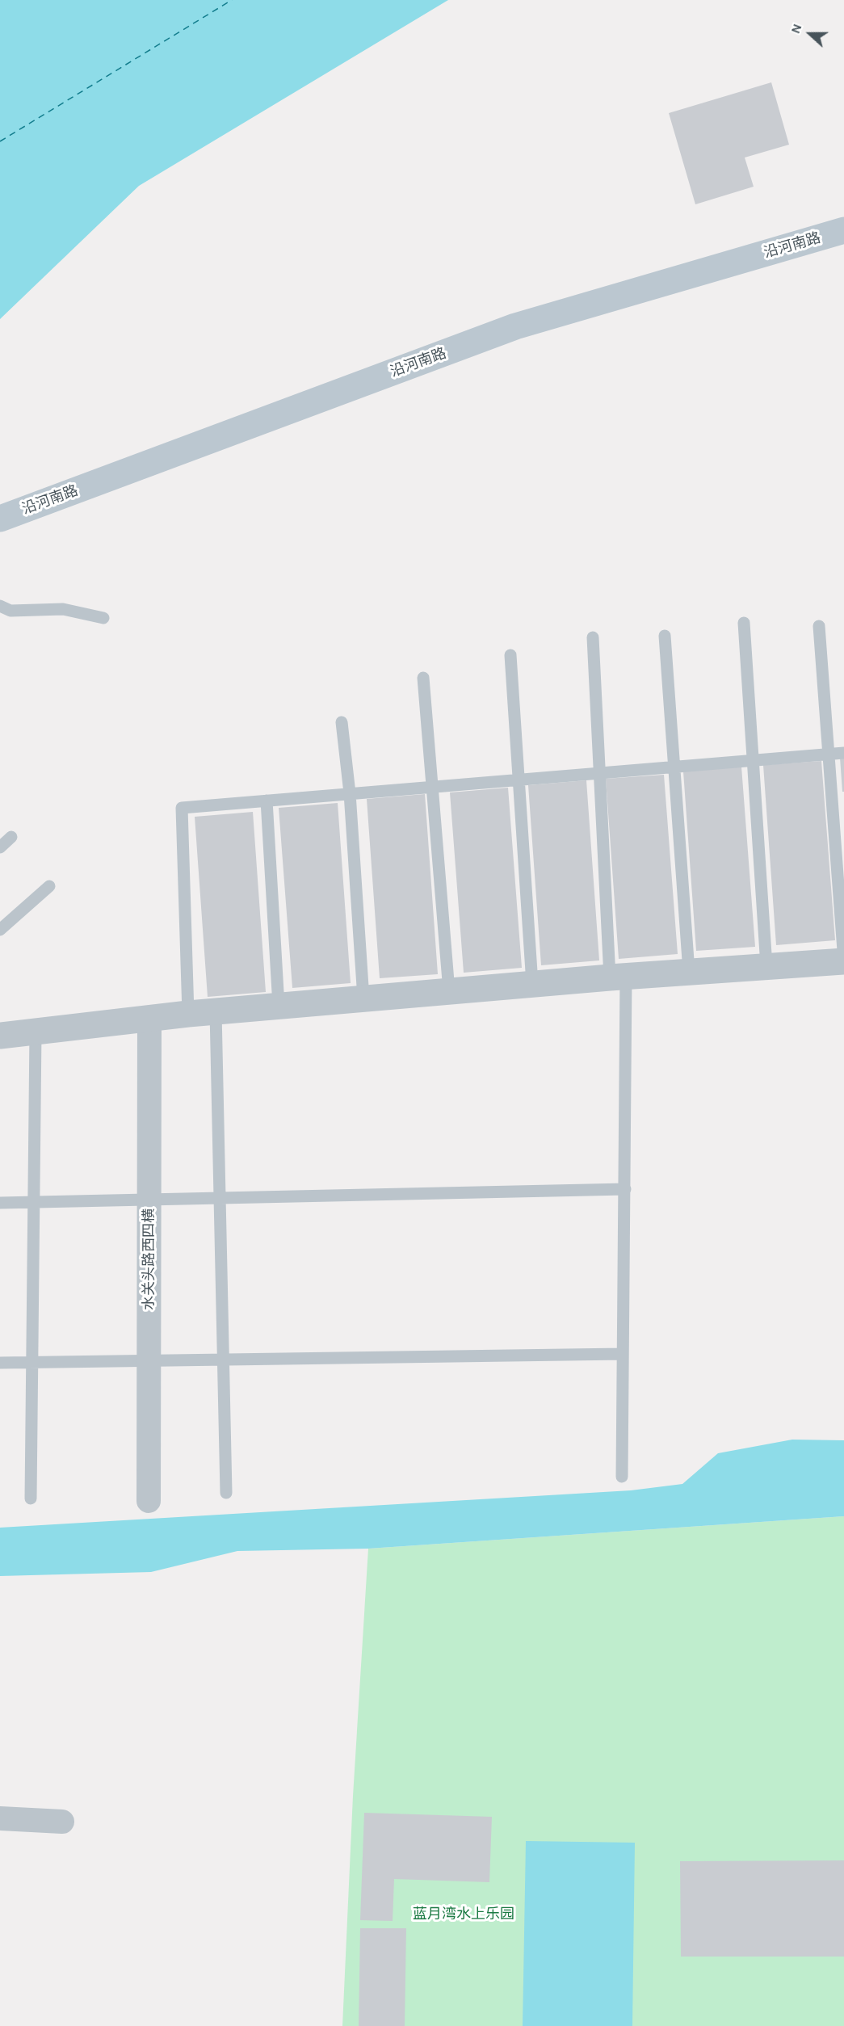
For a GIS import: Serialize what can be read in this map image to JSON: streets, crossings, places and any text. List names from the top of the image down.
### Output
{
  "streets": {
    "main road": ["沿河南路"],
    "street": ["水关头路西四横"]
  },
  "parks": ["蓝月湾水上乐园"],
  "north": "left"
}
